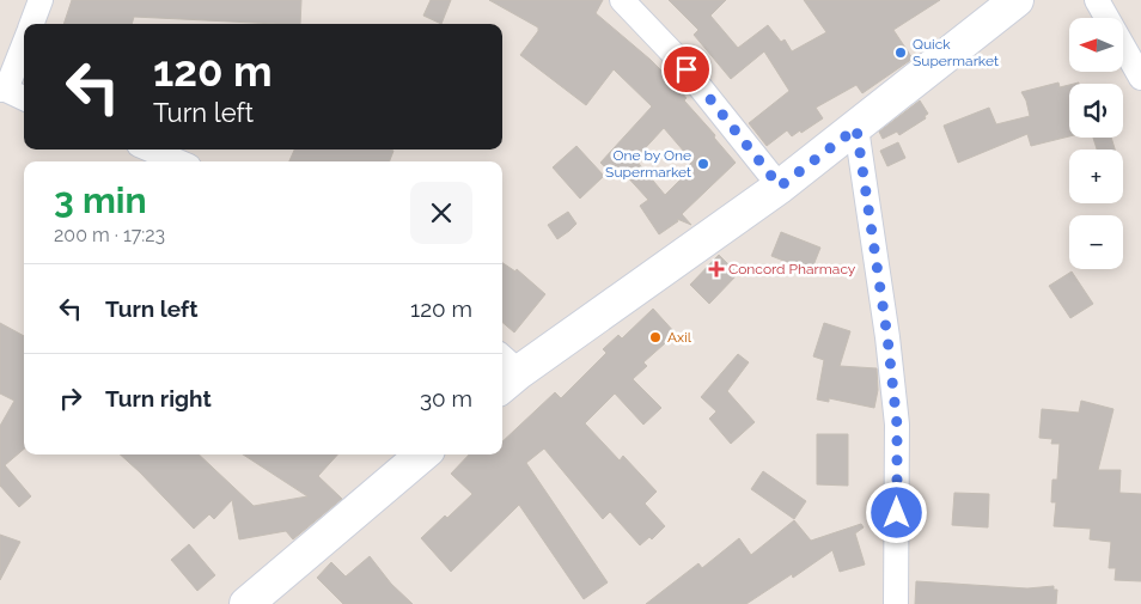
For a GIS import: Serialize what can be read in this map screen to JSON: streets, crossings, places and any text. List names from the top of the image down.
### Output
{
  "places": {
    "other": ["Quick Supermarket", "One by One Supermarket", "Axil"],
    "health": ["Concord Pharmacy"]
  },
  "north": "left",
  "page": {
    "map_buttons": ["+", "−"],
    "turn": ["120 m", "Turn left"],
    "heading": ["3 min", "200 m · 17:23"],
    "list": [
      {
        "name": "Turn left",
        "value": "120 m"
      },
      {
        "name": "Turn right",
        "value": "30 m"
      }
    ]
  }
}
